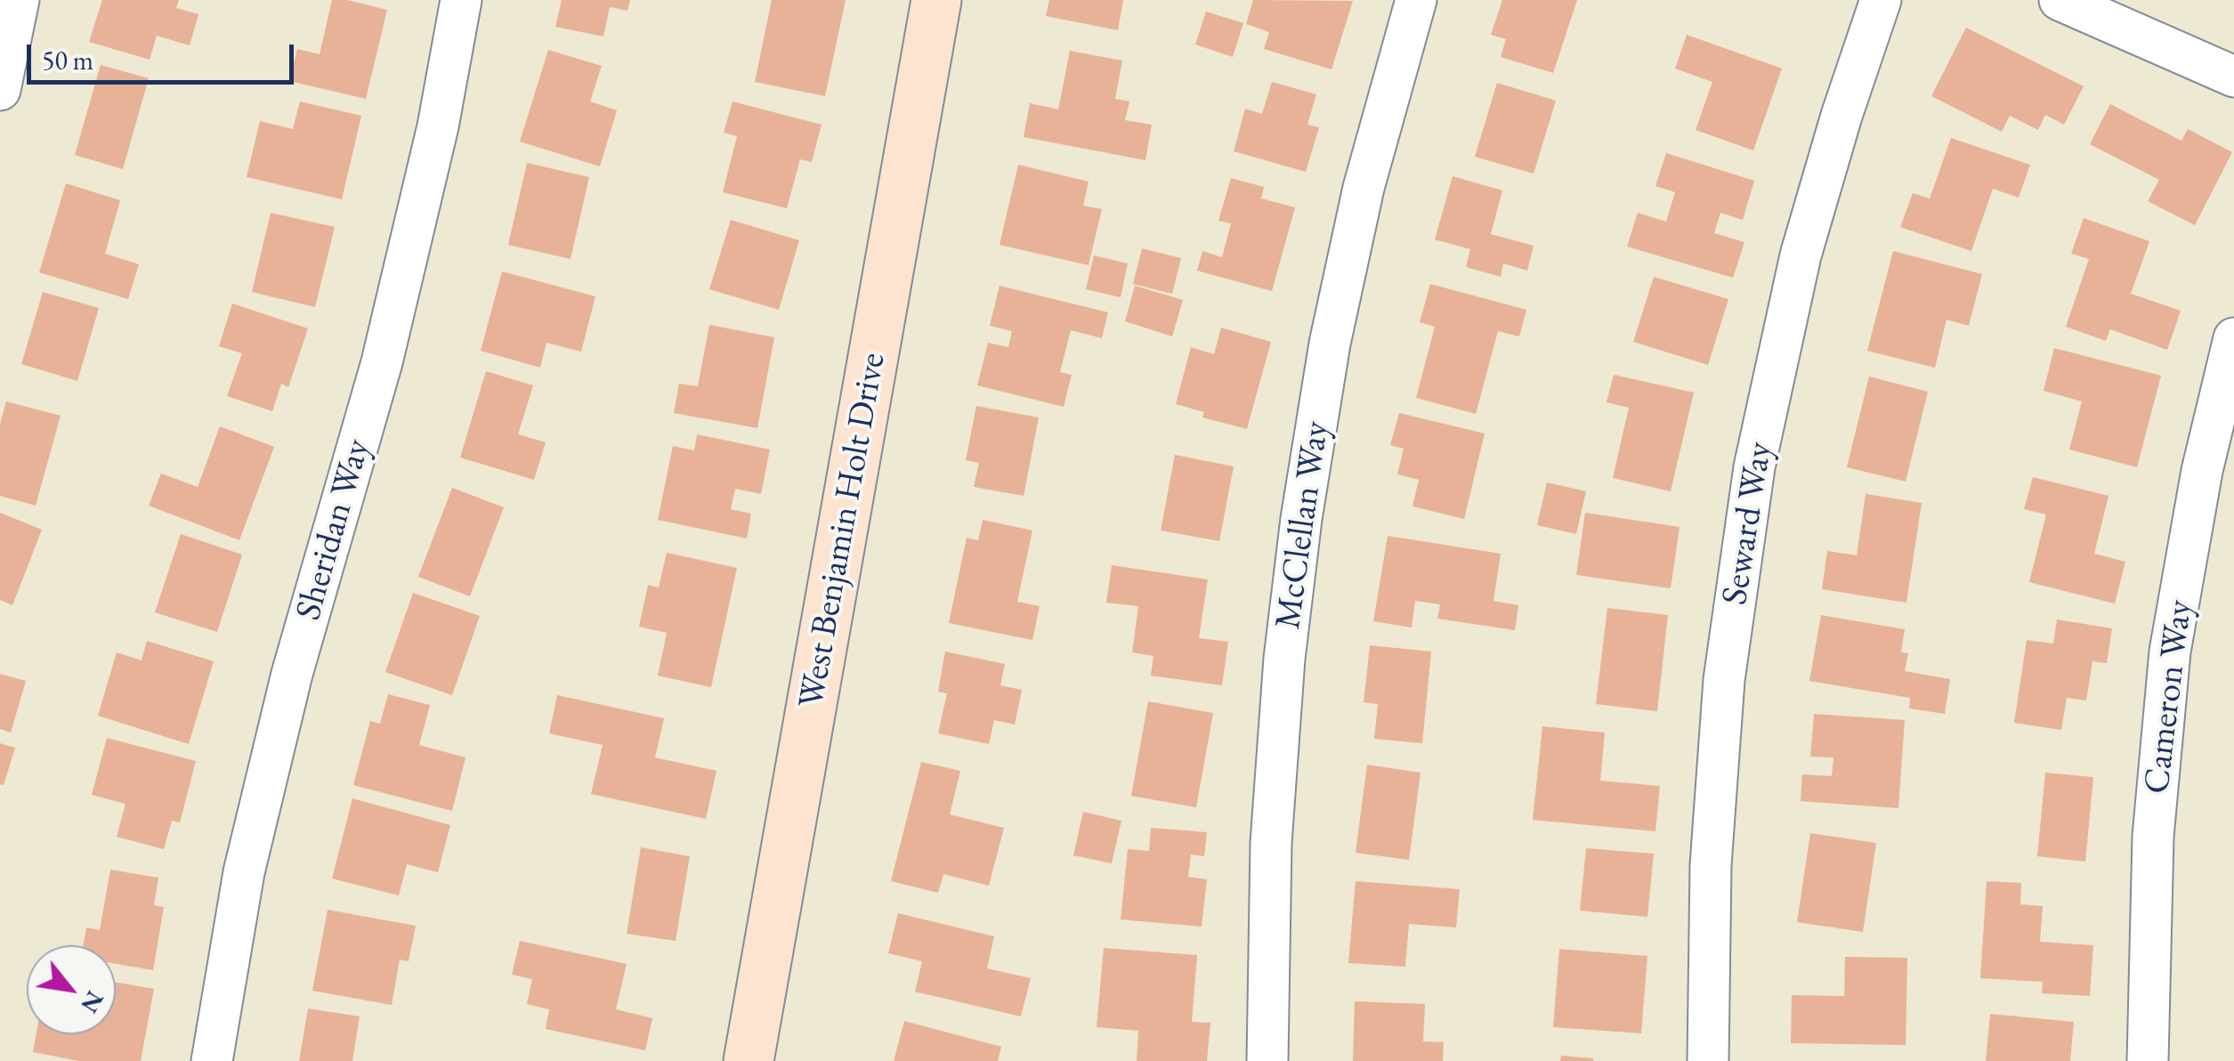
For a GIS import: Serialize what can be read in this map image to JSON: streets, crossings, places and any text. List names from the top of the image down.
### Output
{
  "streets": {
    "main road": ["West Benjamin Holt Drive"],
    "street": [
      "Seward Way",
      "McClellan Way",
      "Sheridan Way",
      "Cameron Way"
    ]
  },
  "scale_bar": "50 m",
  "north": "bottom right"
}
